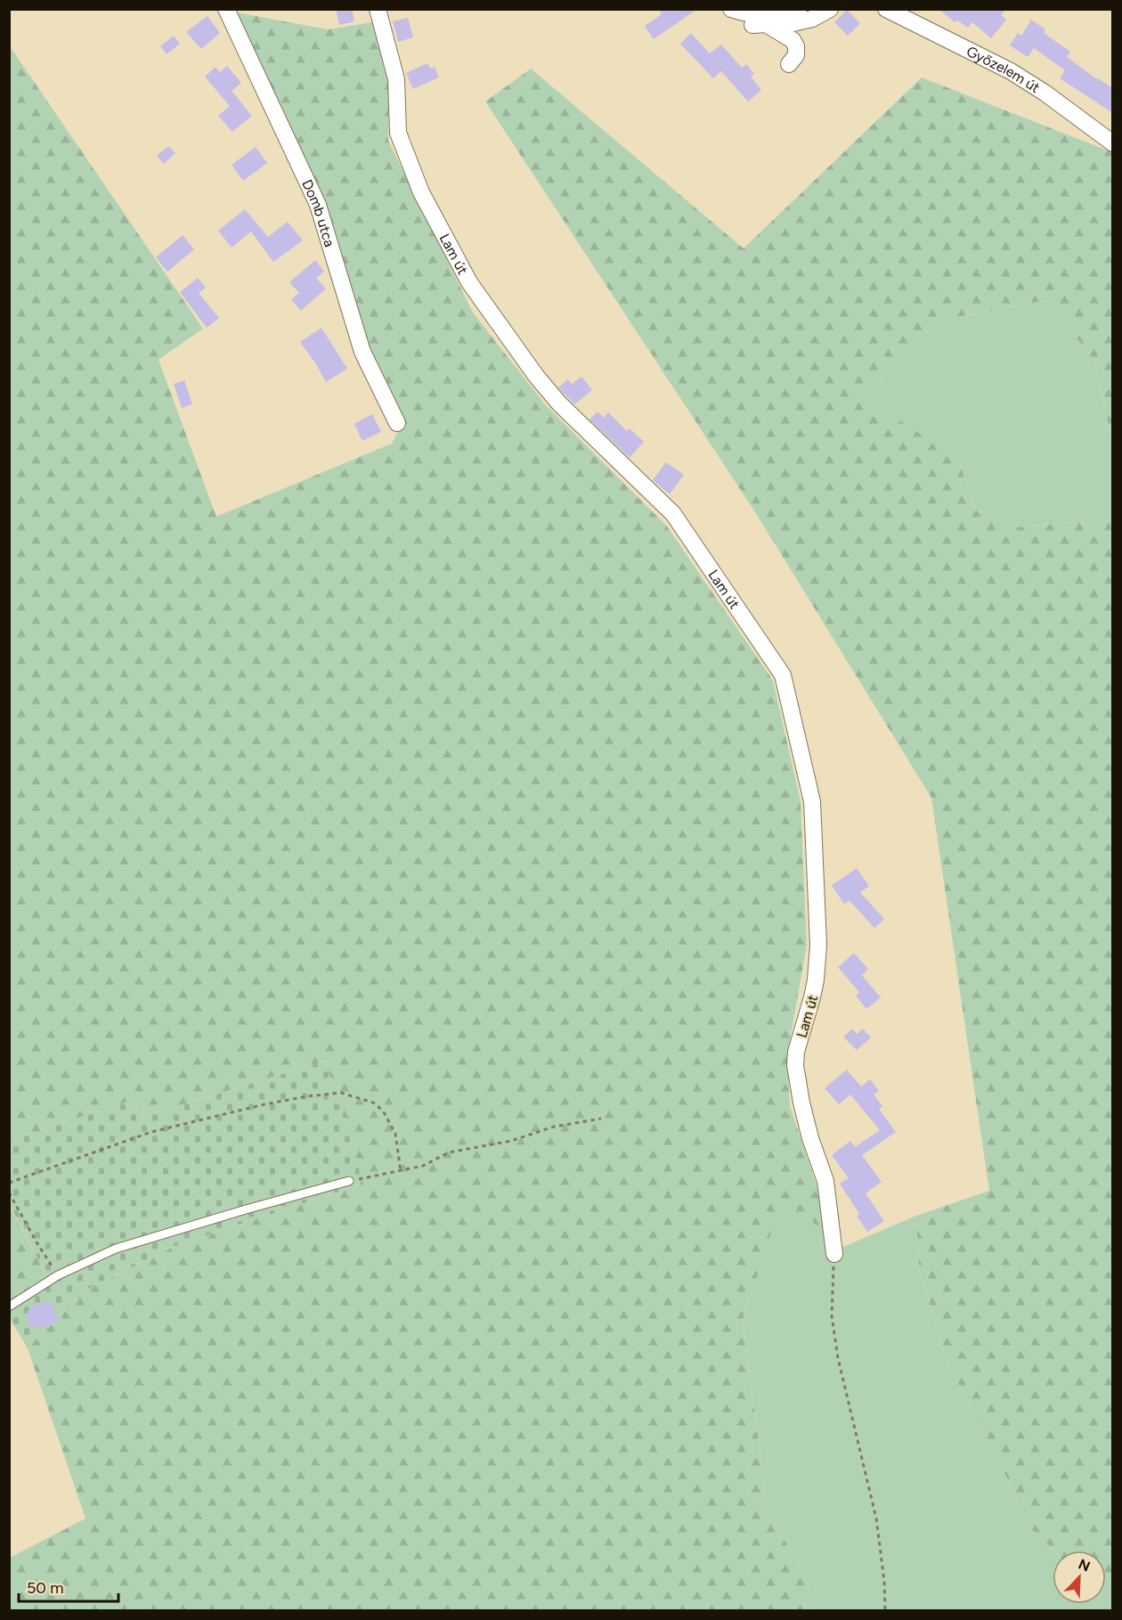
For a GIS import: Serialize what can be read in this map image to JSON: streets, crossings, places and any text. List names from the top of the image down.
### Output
{
  "streets": {
    "street": ["Győzelem út", "Domb utca", "Lam út"]
  },
  "scale_bar": "50 m",
  "north": "top right"
}
